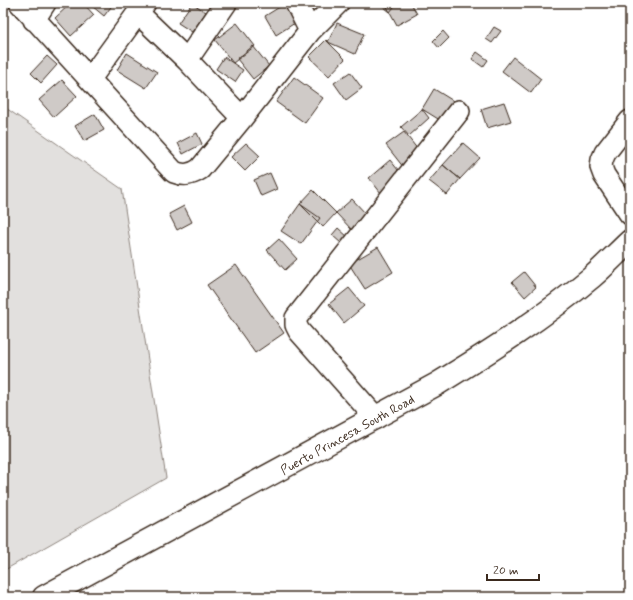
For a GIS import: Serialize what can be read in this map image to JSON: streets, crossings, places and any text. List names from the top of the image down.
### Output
{
  "streets": {
    "main road": ["Puerto Princesa South Road"]
  },
  "scale_bar": "20 m"
}
